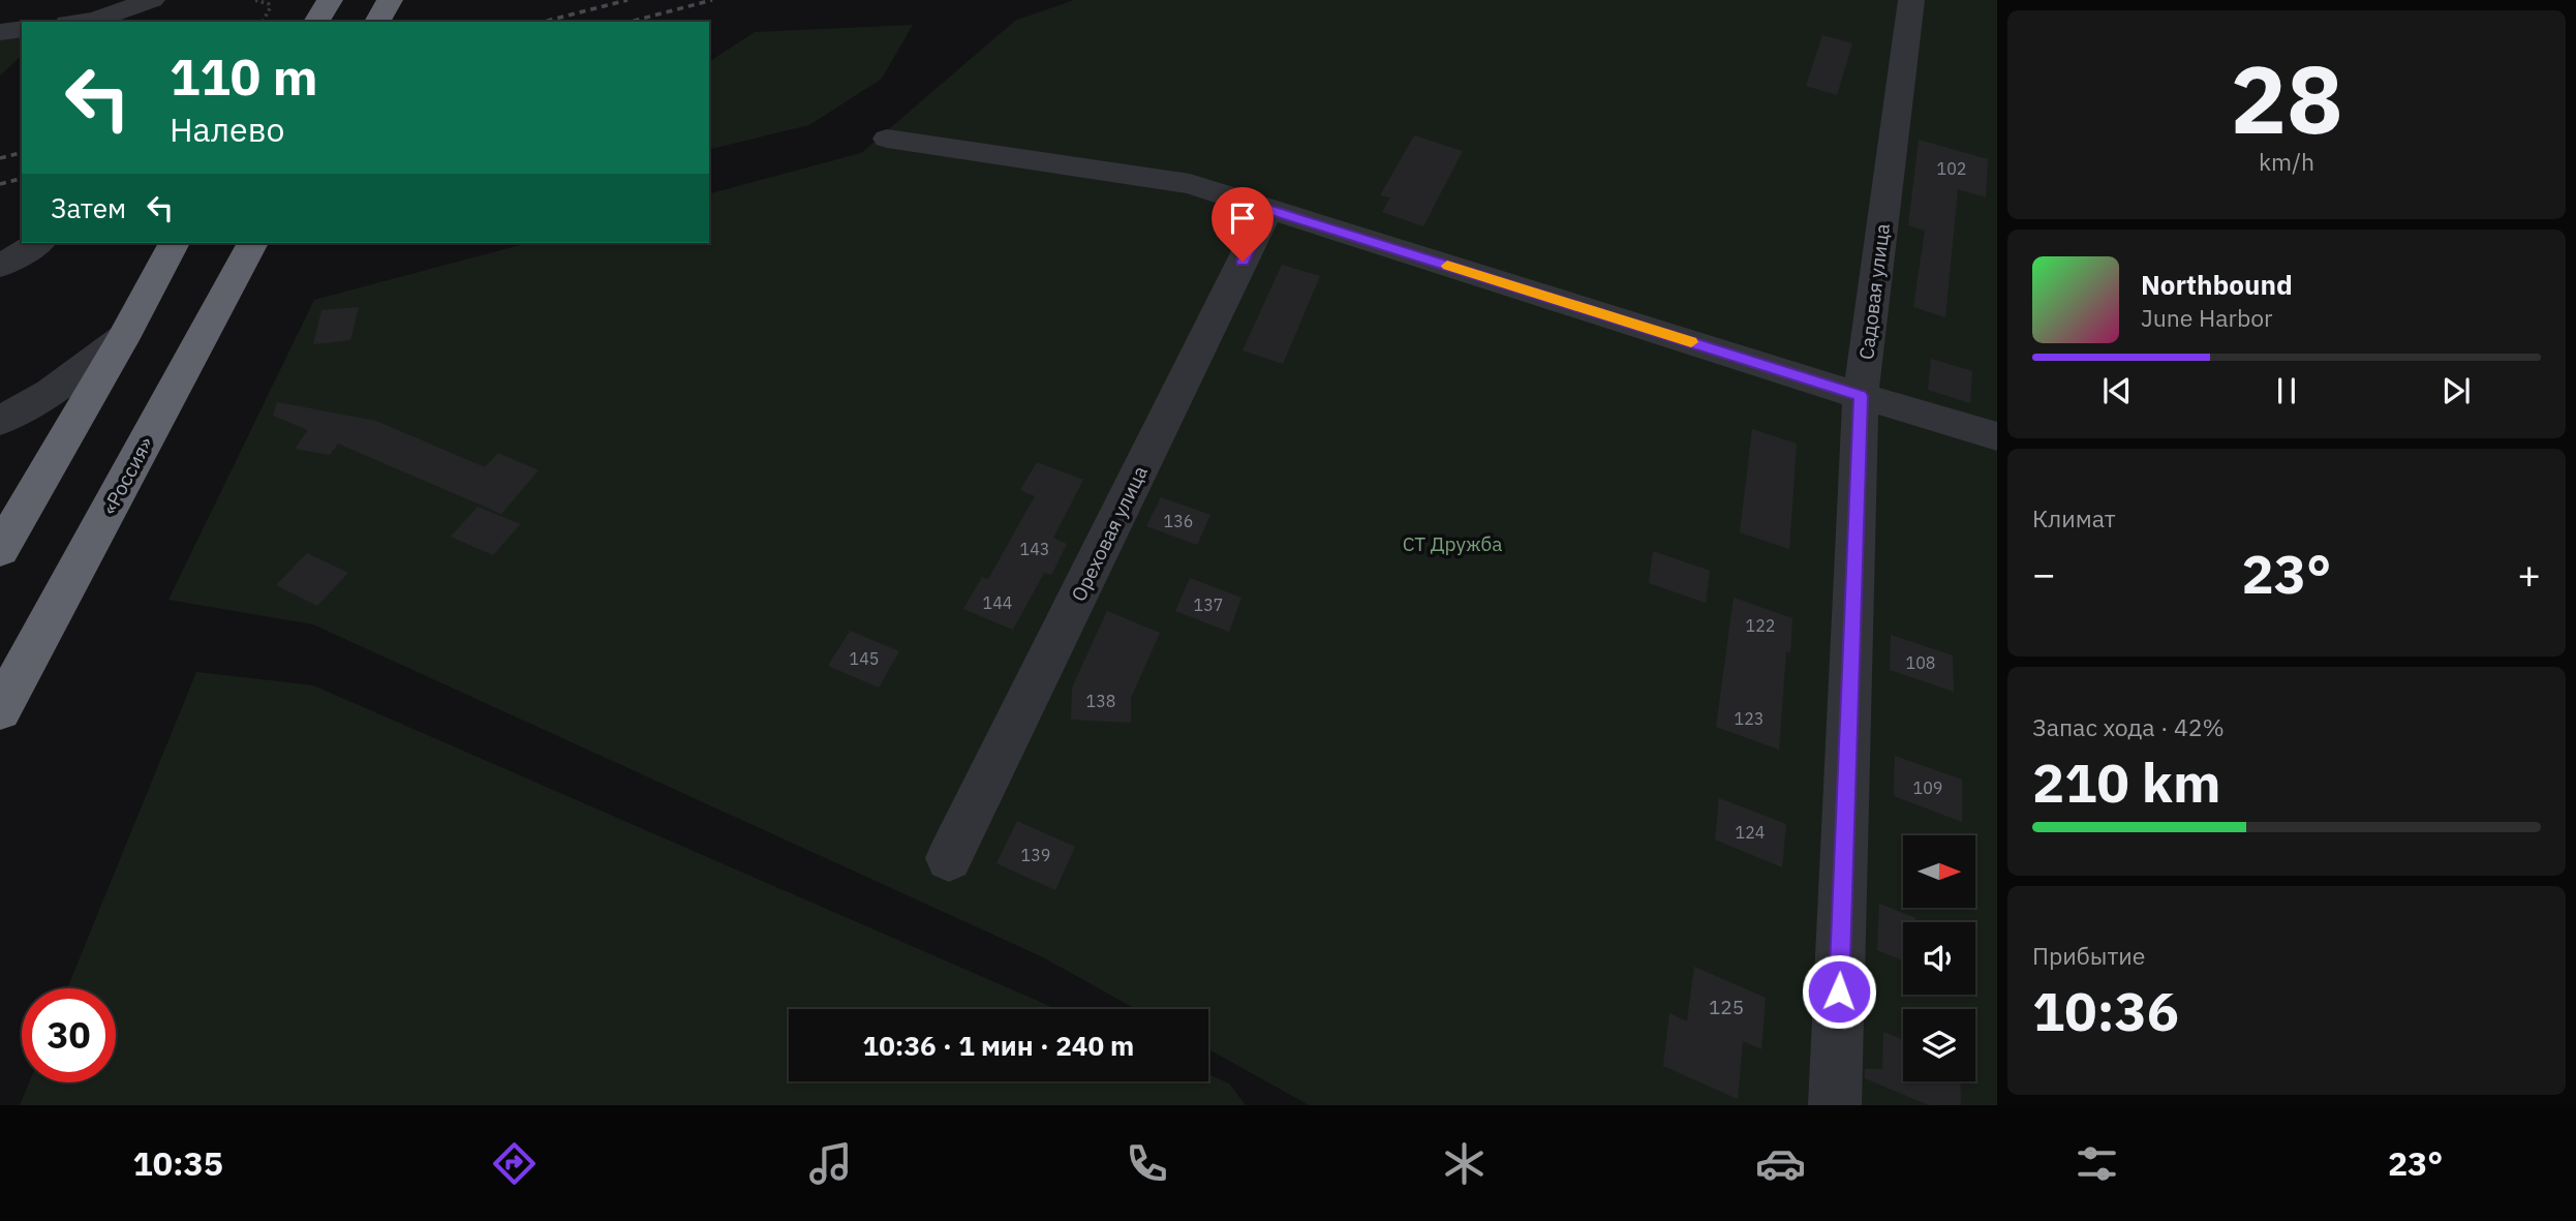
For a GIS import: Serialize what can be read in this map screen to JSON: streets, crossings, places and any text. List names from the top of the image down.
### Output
{
  "streets": {
    "highway": ["«Россия»"],
    "street": ["Садовая улица", "Ореховая улица"]
  },
  "parks": ["СТ Дружба"],
  "house_numbers": [
    "102",
    "136",
    "143",
    "144",
    "137",
    "122",
    "145",
    "108",
    "138",
    "123",
    "109",
    "124",
    "139",
    "125"
  ],
  "north": "right",
  "page": {
    "tile": [
      ["28", "km/h"],
      "Климат",
      ["Запас хода · 42%", "210 km"],
      ["Прибытие", "10:36"]
    ],
    "turn": ["110 m", "Налево"],
    "then": "Затем",
    "song": ["Northbound", "June Harbor"],
    "heat": ["−", "23°", "+"],
    "limit": "30",
    "trip": "10:36 · 1 мин · 240 m",
    "tabs": ["10:35", "23°"]
  }
}
